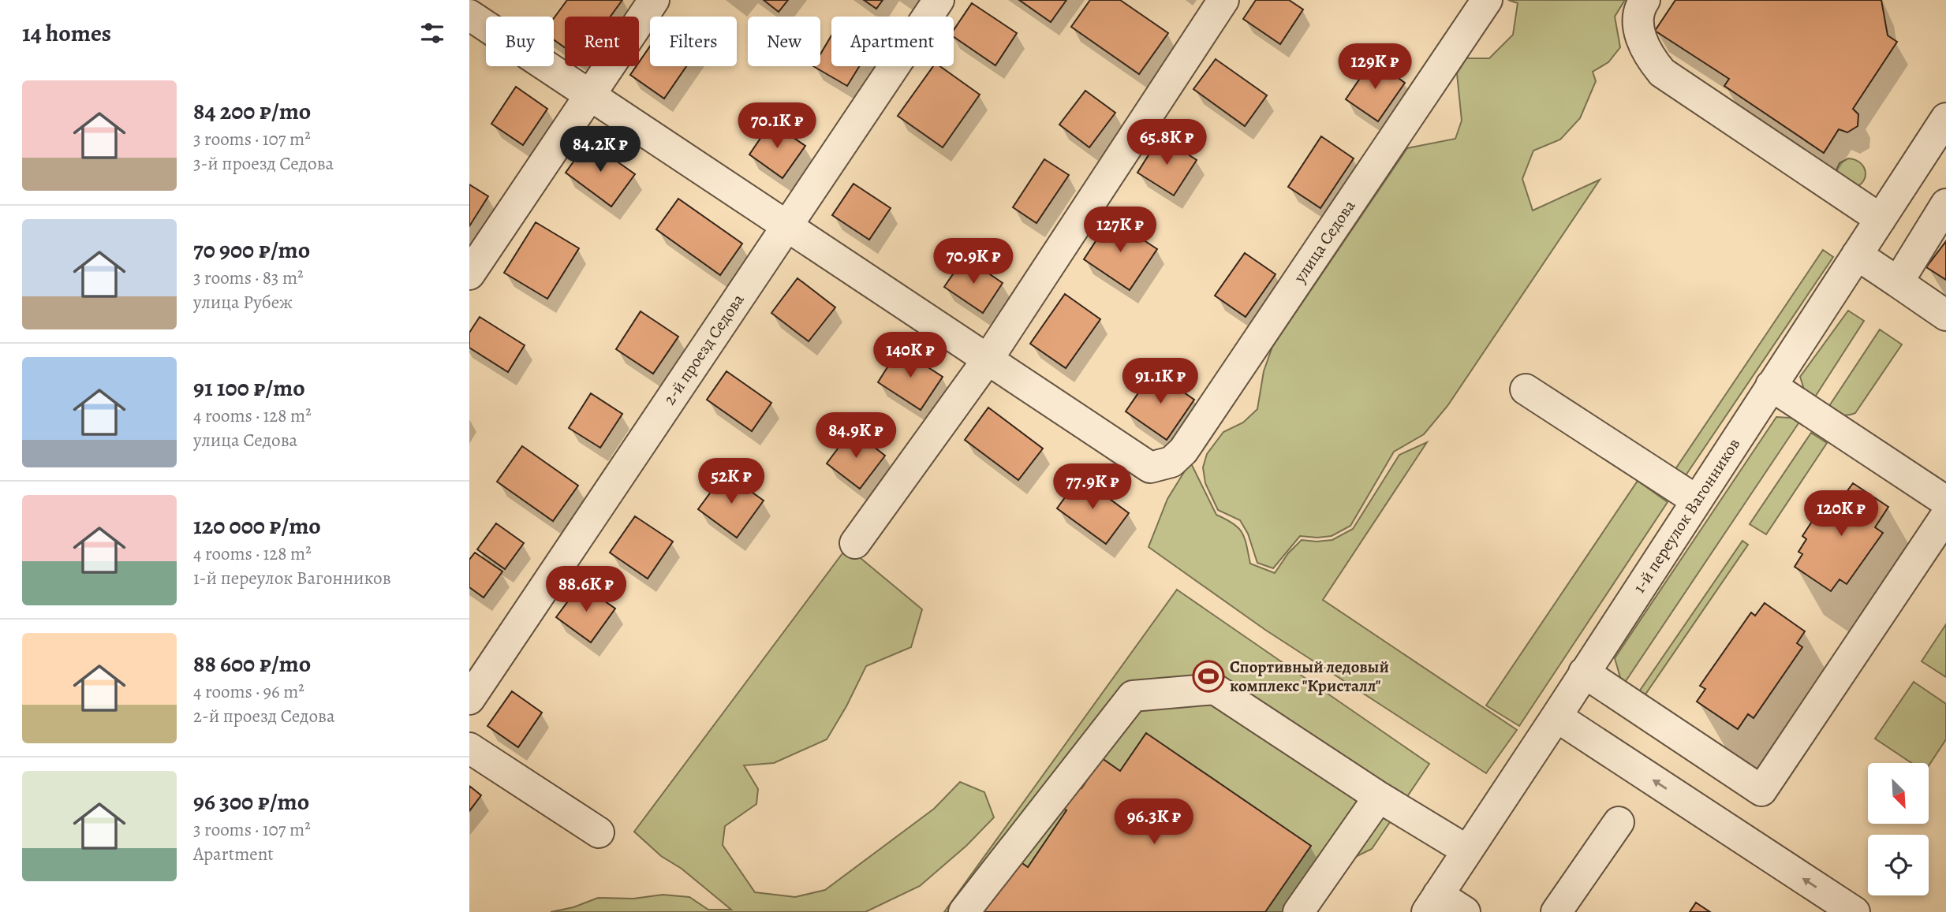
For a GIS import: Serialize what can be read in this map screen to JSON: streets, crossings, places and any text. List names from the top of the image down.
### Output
{
  "streets": {
    "street": ["улица Седова", "2-й проезд Седова", "1-й переулок Вагонников"]
  },
  "places": {
    "sports": ["Спортивный ледовый комплекс \"Кристалл\""]
  },
  "north": "bottom right",
  "page": {
    "heading": "14 homes",
    "chip": [
      "Buy",
      "Rent",
      "Filters",
      "New",
      "Apartment"
    ],
    "price": [
      "129K ₽",
      "70.1K ₽",
      "65.8K ₽",
      "84.2K ₽",
      "127K ₽",
      "70.9K ₽",
      "140K ₽",
      "91.1K ₽",
      "84.9K ₽",
      "52K ₽",
      "77.9K ₽",
      "120K ₽",
      "88.6K ₽",
      "96.3K ₽"
    ],
    "list": [
      {
        "name": "84 200 ₽/mo",
        "note": "3 rooms · 107 m² · 3-й проезд Седова"
      },
      {
        "name": "70 900 ₽/mo",
        "note": "3 rooms · 83 m² · улица Рубеж"
      },
      {
        "name": "91 100 ₽/mo",
        "note": "4 rooms · 128 m² · улица Седова"
      },
      {
        "name": "120 000 ₽/mo",
        "note": "4 rooms · 128 m² · 1-й переулок Вагонников"
      },
      {
        "name": "88 600 ₽/mo",
        "note": "4 rooms · 96 m² · 2-й проезд Седова"
      },
      {
        "name": "96 300 ₽/mo",
        "note": "3 rooms · 107 m² · Apartment"
      }
    ]
  }
}
